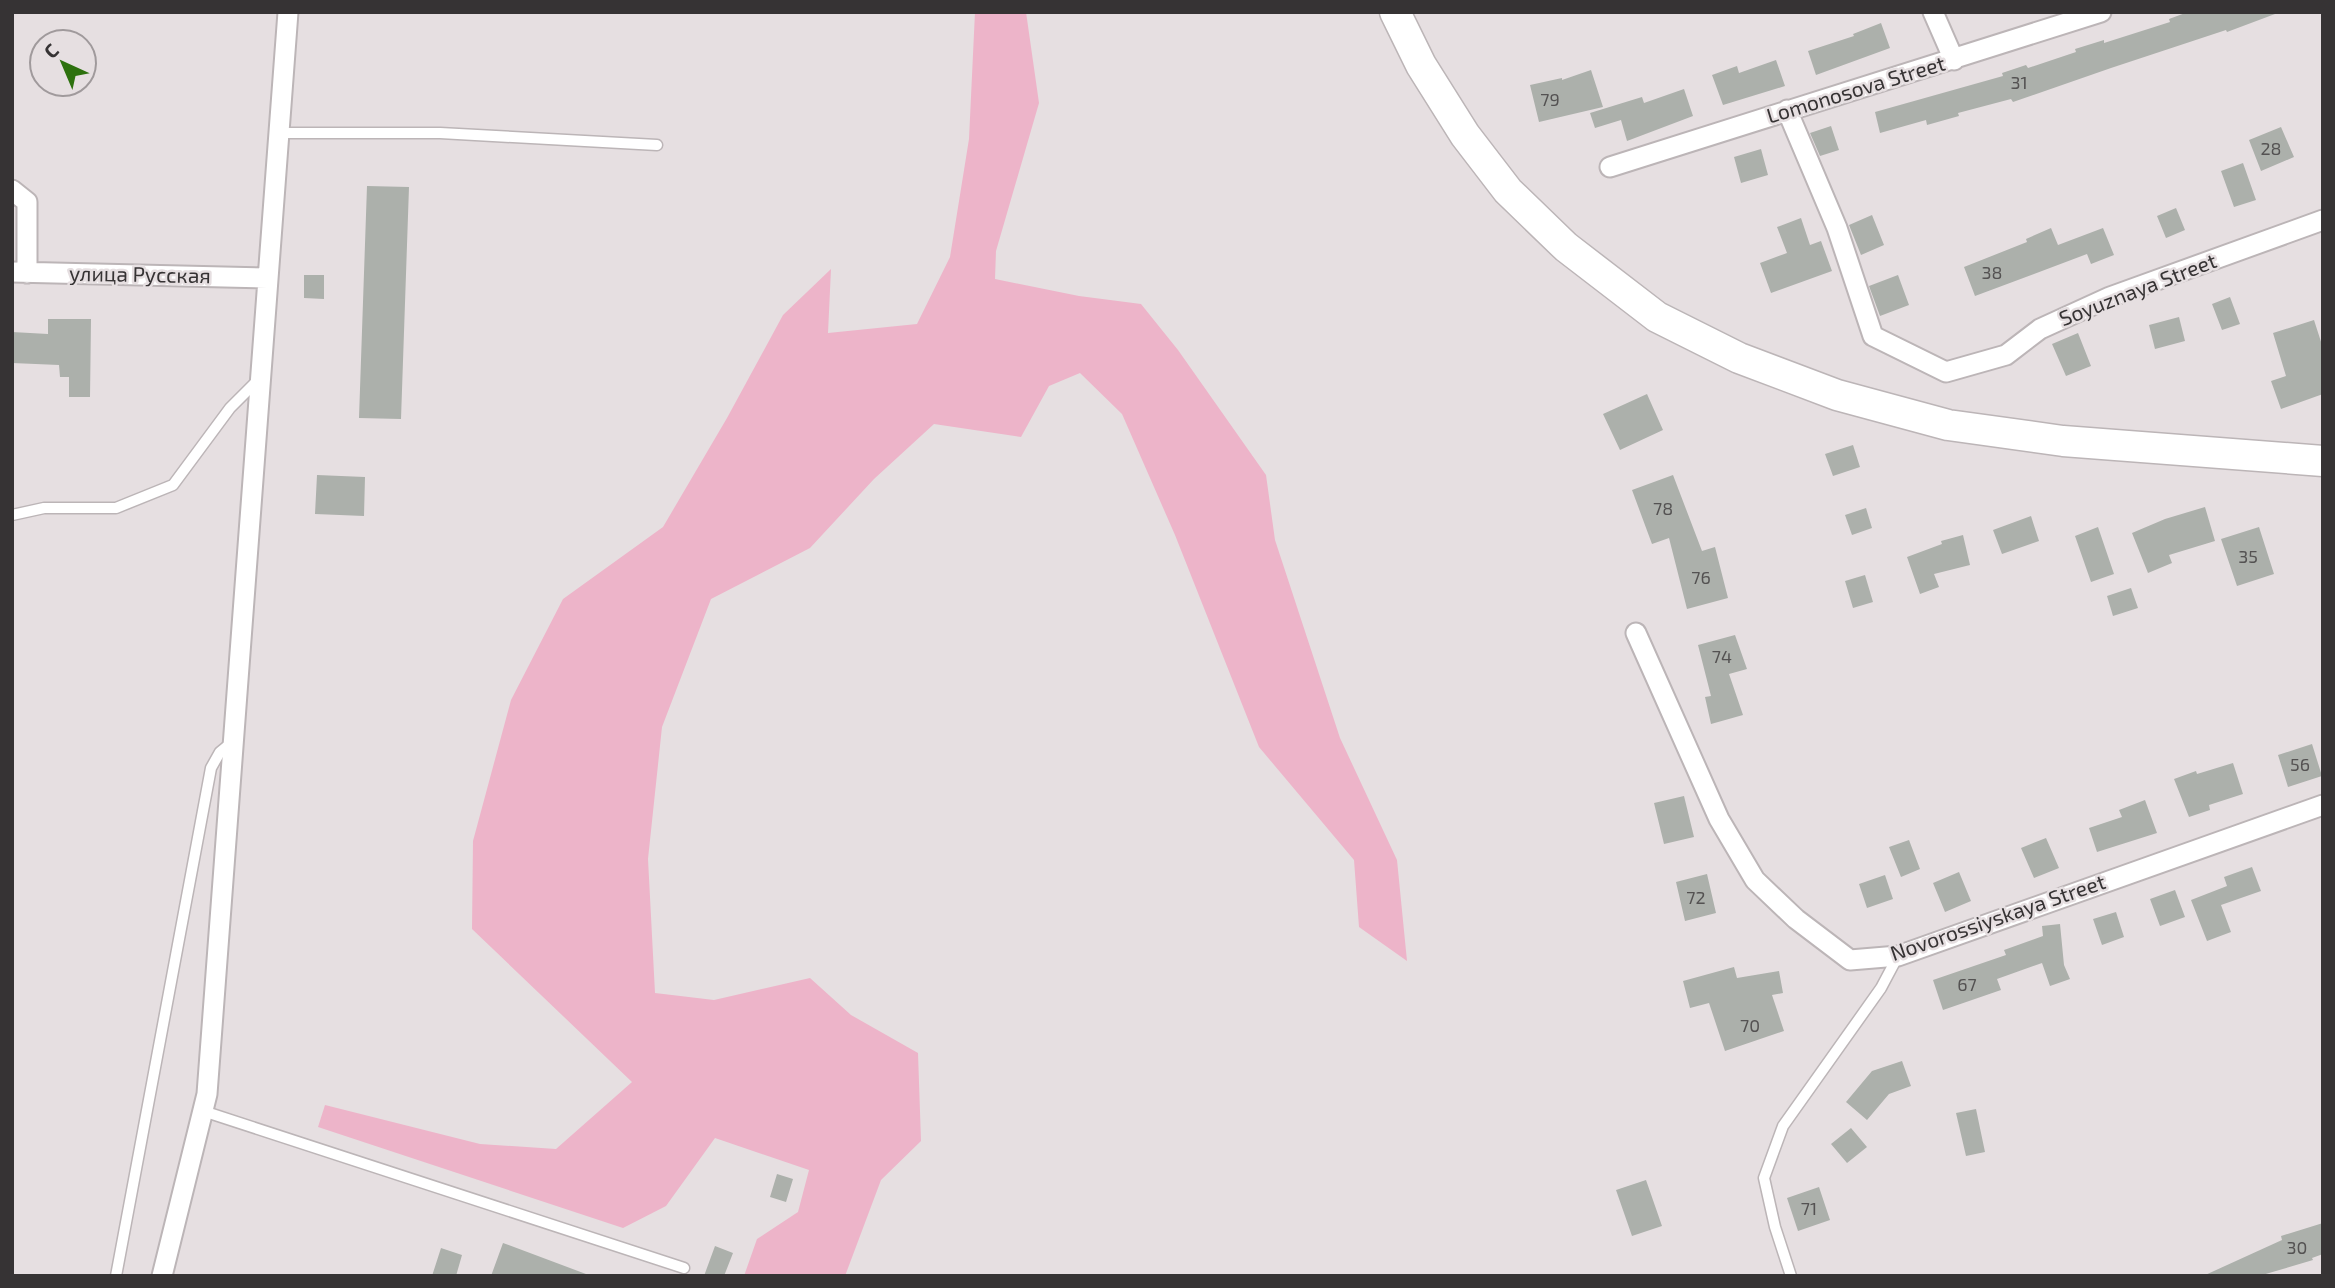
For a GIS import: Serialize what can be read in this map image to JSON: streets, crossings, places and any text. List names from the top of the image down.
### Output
{
  "streets": {
    "street": [
      "Lomonosova Street",
      "улица Русская",
      "Soyuznaya Street",
      "Novorossiyskaya Street"
    ]
  },
  "crossings": [
    ["Lomonosova Street", "Soyuznaya Street"]
  ],
  "house_numbers": [
    "31",
    "79",
    "28",
    "38",
    "78",
    "35",
    "76",
    "74",
    "56",
    "72",
    "67",
    "70",
    "71",
    "30"
  ],
  "north": "top left"
}
